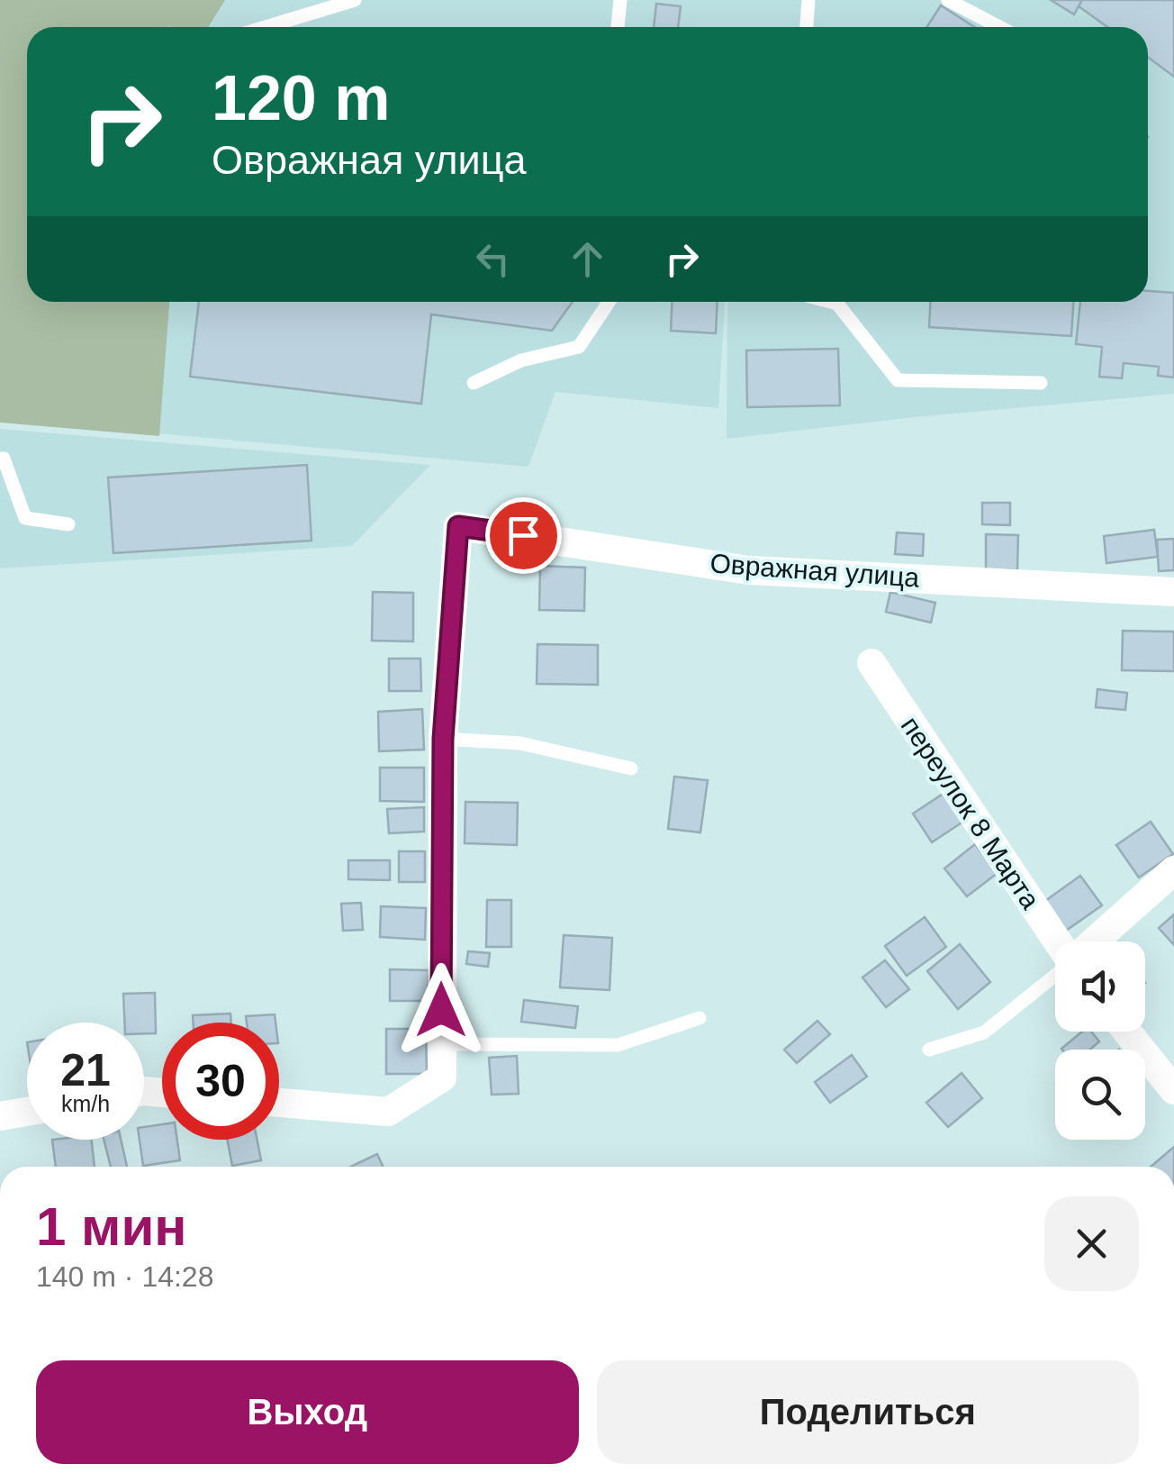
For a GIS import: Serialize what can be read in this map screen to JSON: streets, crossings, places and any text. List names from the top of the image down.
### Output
{
  "streets": {
    "street": ["Овражная улица", "переулок 8 Марта"]
  },
  "page": {
    "turn": ["120 m", "Овражная улица"],
    "speed": "21 km/h",
    "limit": "30",
    "heading": ["1 мин", "140 m · 14:28"],
    "buttons": ["Выход", "Поделиться"]
  }
}
